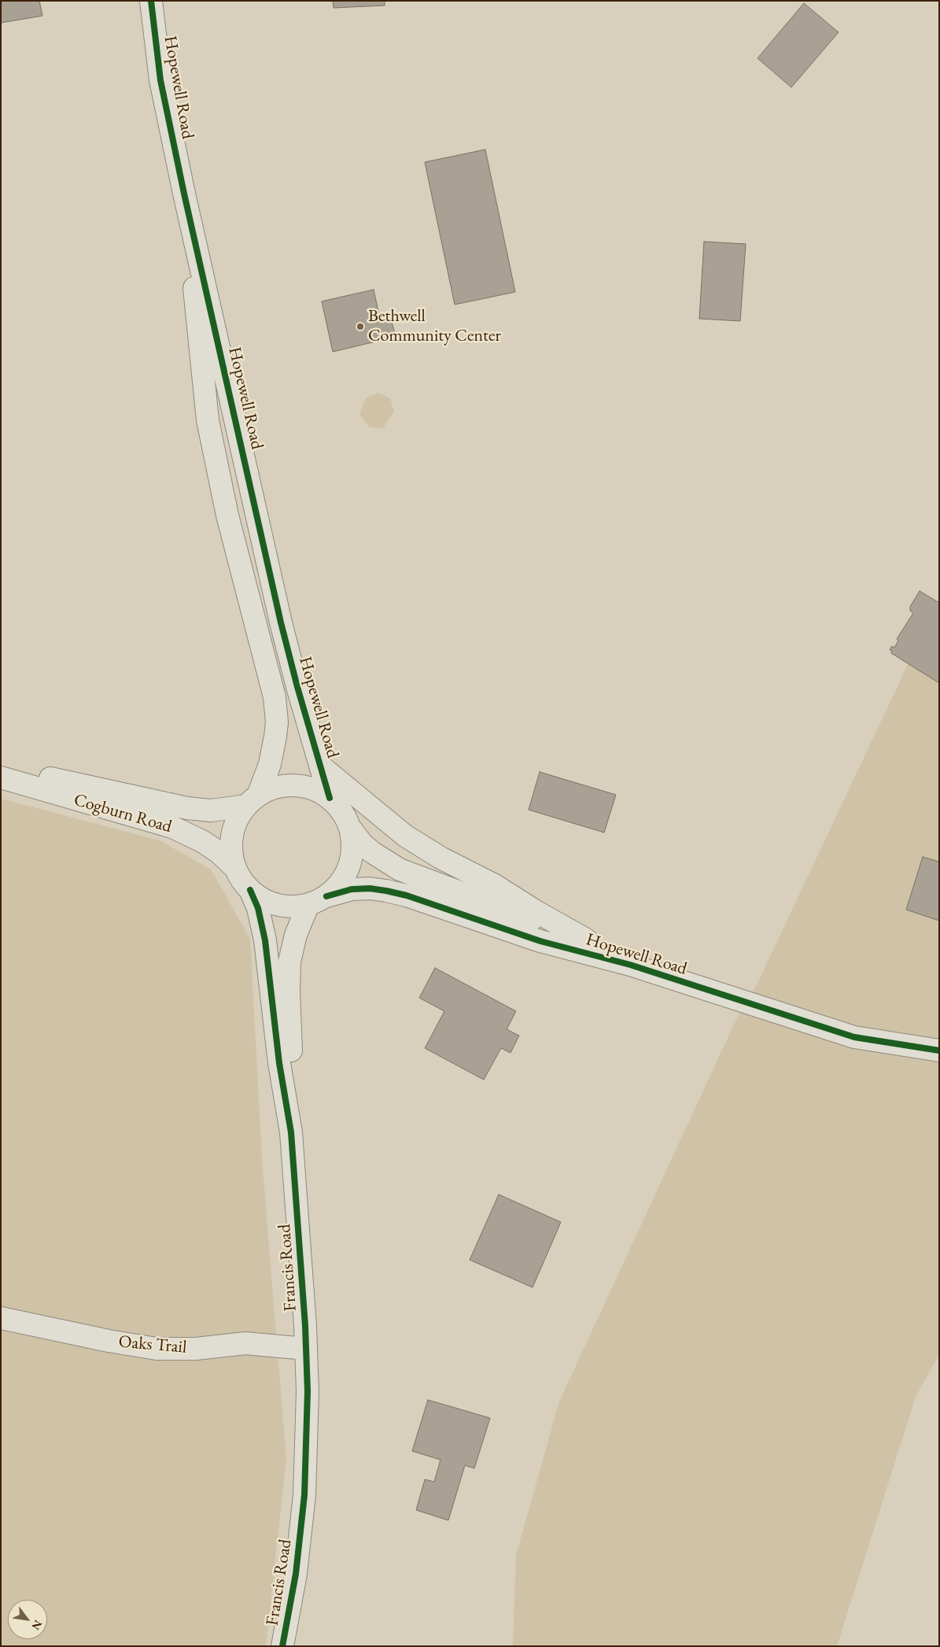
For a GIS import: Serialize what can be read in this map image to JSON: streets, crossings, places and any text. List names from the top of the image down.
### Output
{
  "streets": {
    "street": [
      "Hopewell Road",
      "Cogburn Road",
      "Francis Road",
      "Oaks Trail"
    ]
  },
  "crossings": [
    ["Hopewell Road", "Cogburn Road"],
    ["Hopewell Road", "Francis Road"],
    ["Cogburn Road", "Francis Road"],
    ["Francis Road", "Oaks Trail"]
  ],
  "places": ["Bethwell Community Center"],
  "north": "bottom right"
}
